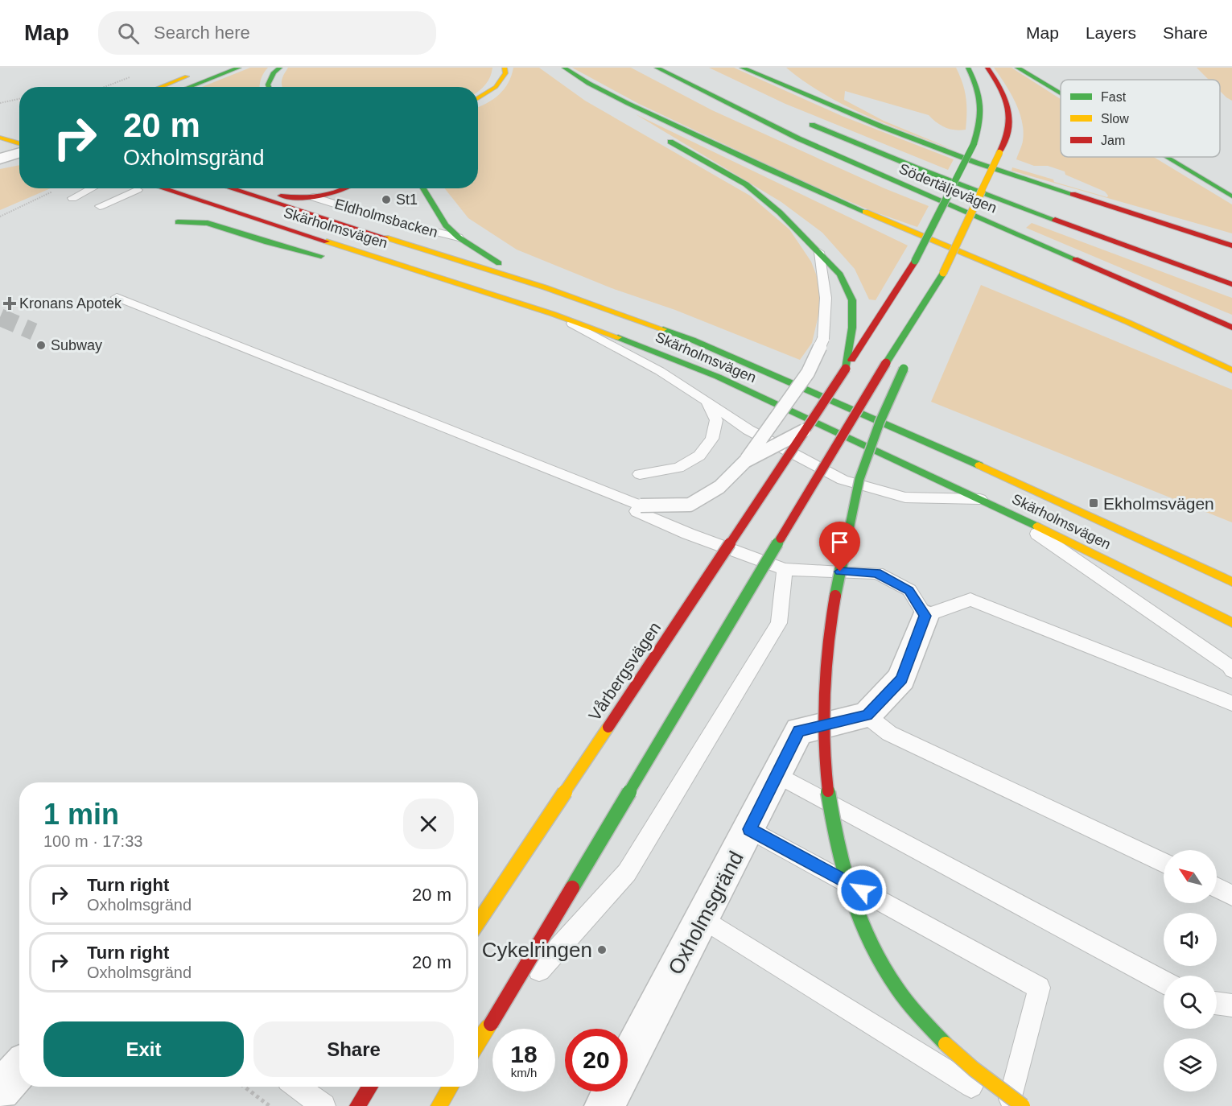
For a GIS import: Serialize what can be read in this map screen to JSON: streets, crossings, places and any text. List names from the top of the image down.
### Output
{
  "streets": {
    "main road": ["Södertäljevägen", "Skärholmsvägen", "Vårbergsvägen"],
    "street": ["Oxholmsgränd"],
    "lane": ["Eldholmsbacken"]
  },
  "places": {
    "other": ["St1", "Subway", "Cykelringen"],
    "health": ["Kronans Apotek"],
    "transit": ["Ekholmsvägen"]
  },
  "legend": ["Fast", "Slow", "Jam"],
  "north": "top left",
  "page": {
    "header": "Map",
    "search": "Search here",
    "nav": ["Map", "Layers", "Share"],
    "turn": ["20 m", "Oxholmsgränd"],
    "heading": ["1 min", "100 m · 17:33"],
    "list": [
      {
        "name": "Turn right",
        "note": "Oxholmsgränd",
        "value": "20 m"
      },
      {
        "name": "Turn right",
        "note": "Oxholmsgränd",
        "value": "20 m"
      }
    ],
    "buttons": ["Exit", "Share"],
    "speed": "18 km/h",
    "limit": "20"
  }
}
